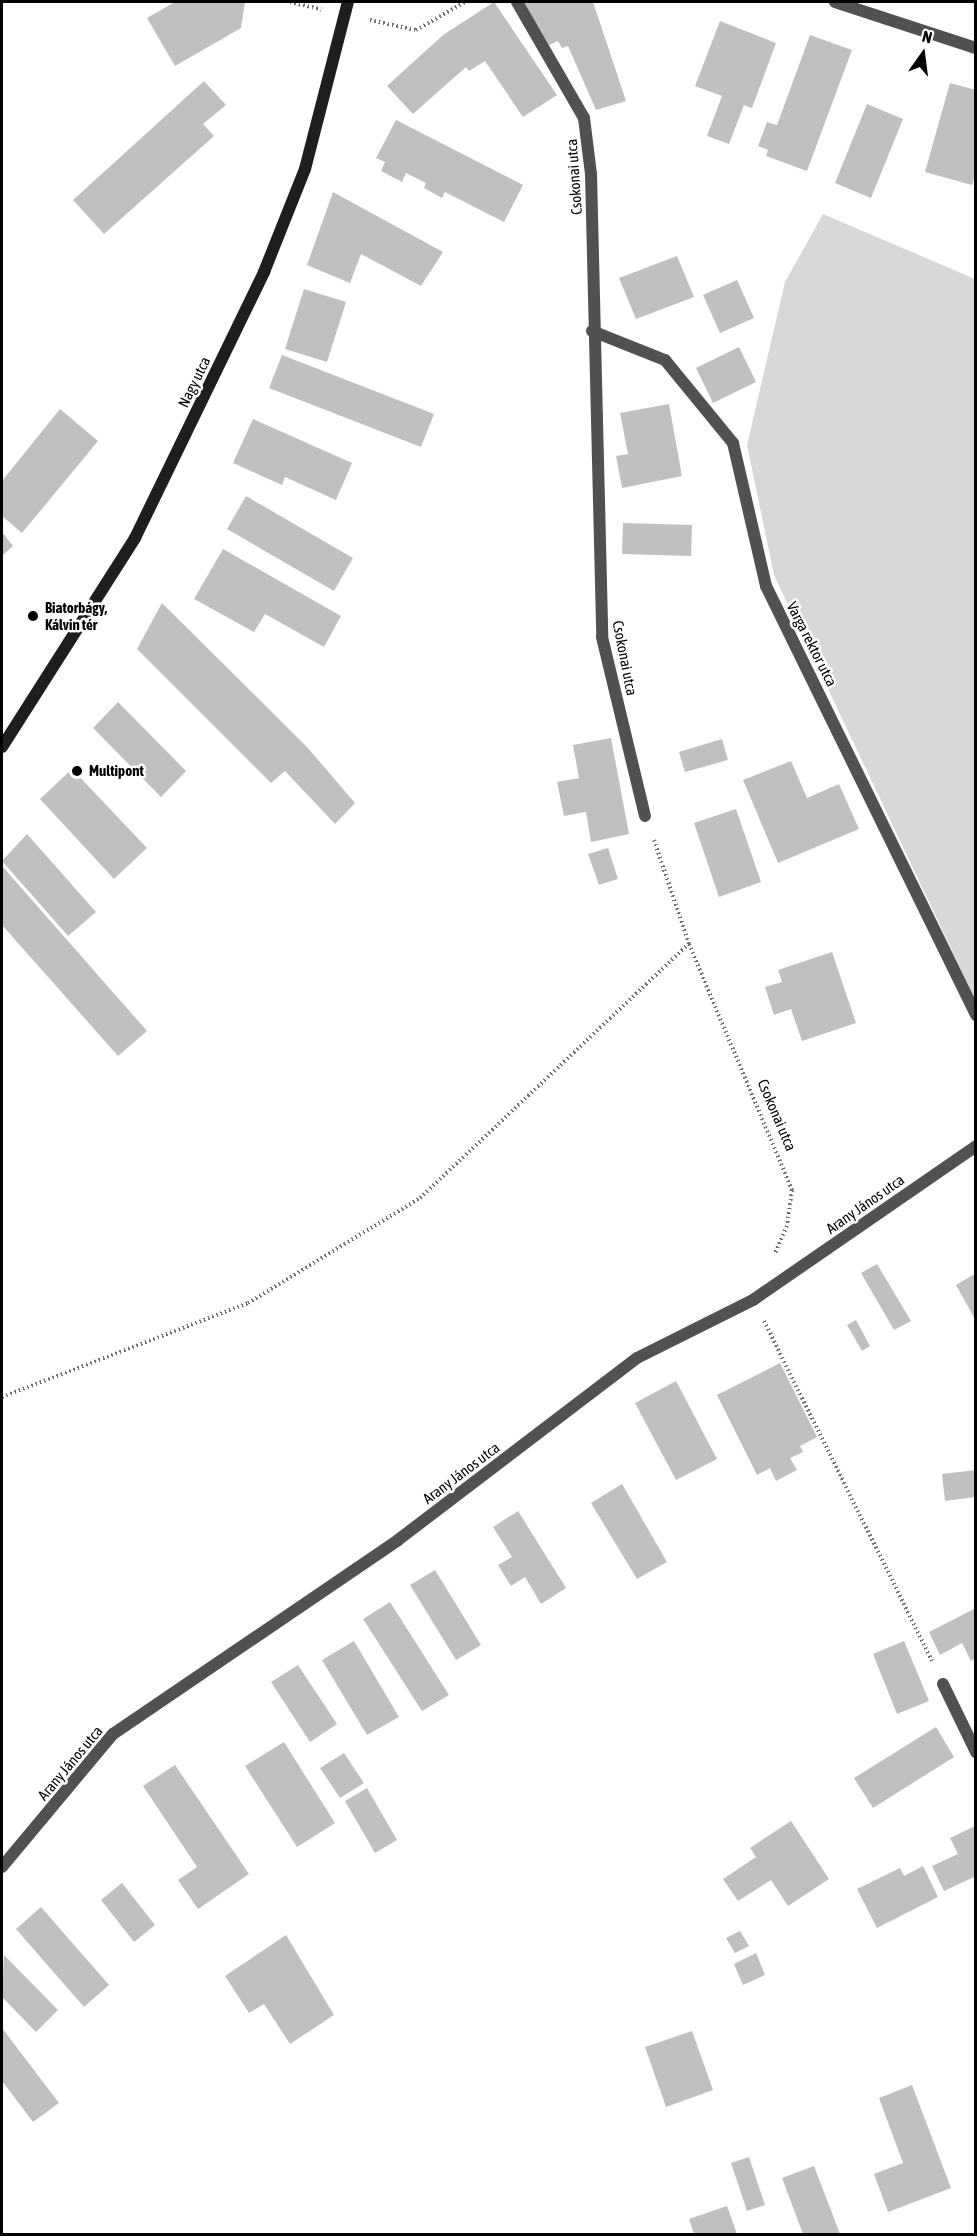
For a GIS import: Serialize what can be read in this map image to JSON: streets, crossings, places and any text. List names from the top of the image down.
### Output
{
  "streets": {
    "main road": ["Nagy utca"],
    "street": ["Csokonai utca", "Varga rektor utca", "Arany János utca"]
  },
  "crossings": [
    ["Csokonai utca", "Varga rektor utca"]
  ],
  "places": ["Biatorbágy, Kálvin tér", "Multipont"],
  "north": "top"
}
